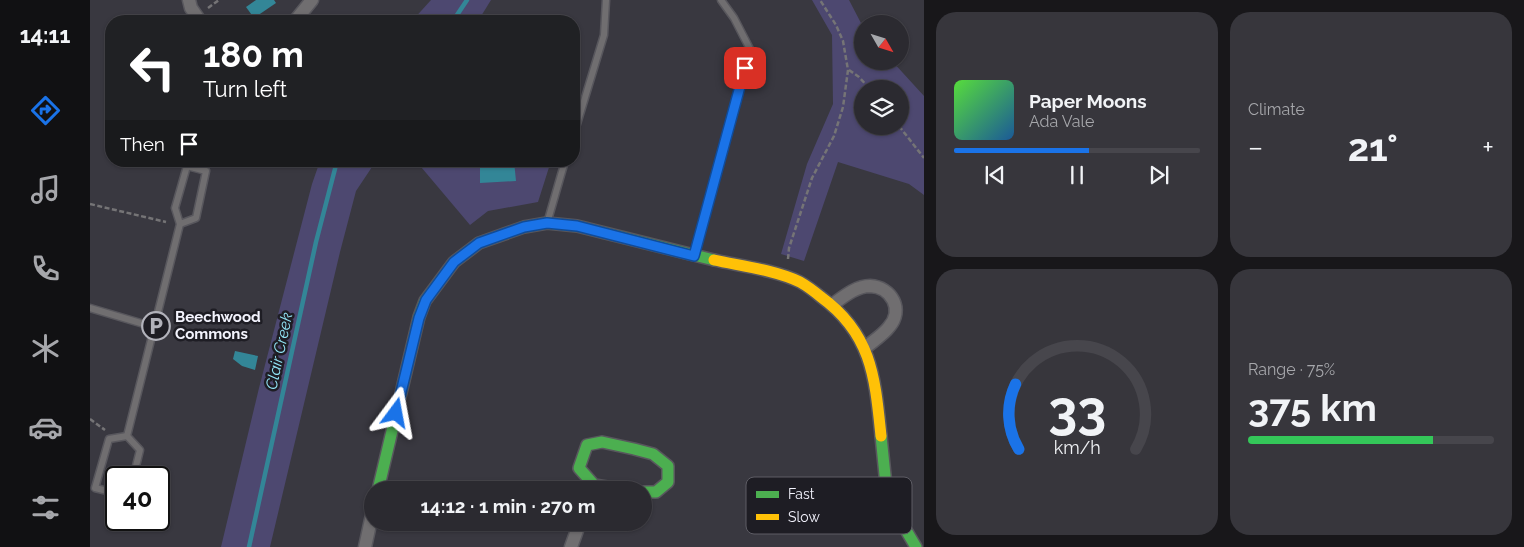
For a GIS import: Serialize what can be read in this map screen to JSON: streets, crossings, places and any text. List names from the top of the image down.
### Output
{
  "water": ["Clair Creek"],
  "places": {
    "parking": ["Beechwood Commons"]
  },
  "legend": ["Fast", "Slow"],
  "north": "bottom right",
  "page": {
    "tabs": "14:11",
    "tile": [
      "Climate",
      ["Range · 75%", "375 km"]
    ],
    "turn": ["180 m", "Turn left"],
    "song": ["Paper Moons", "Ada Vale"],
    "then": "Then",
    "heat": ["−", "21°", "+"],
    "limit": "40",
    "trip": "14:12 · 1 min · 270 m",
    "gauge": ["33", "km/h"]
  }
}
